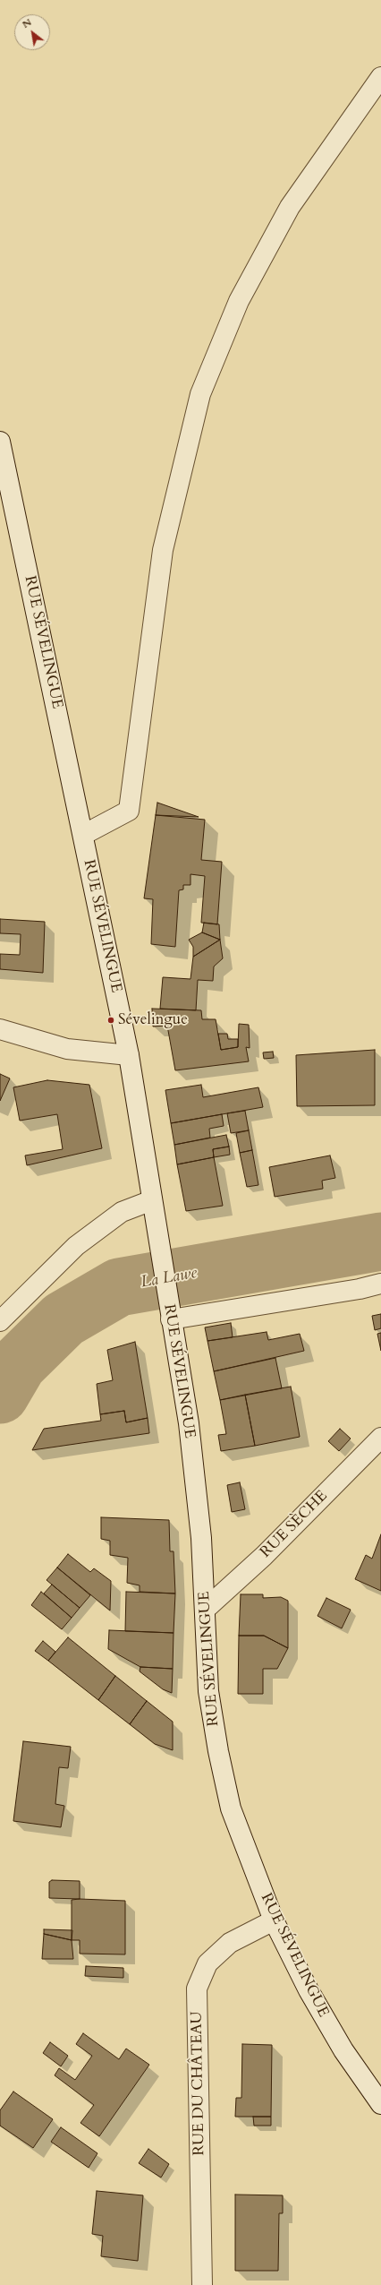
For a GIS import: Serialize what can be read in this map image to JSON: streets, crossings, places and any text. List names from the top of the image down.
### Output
{
  "streets": {
    "street": ["RUE SÉVELINGUE", "RUE SÈCHE", "RUE DU CHÂTEAU"]
  },
  "crossings": [
    ["RUE SÉVELINGUE", "RUE SÈCHE"],
    ["RUE SÉVELINGUE", "RUE DU CHÂTEAU"]
  ],
  "water": ["La Lawe"],
  "places": ["Sévelingue"],
  "north": "top left"
}
